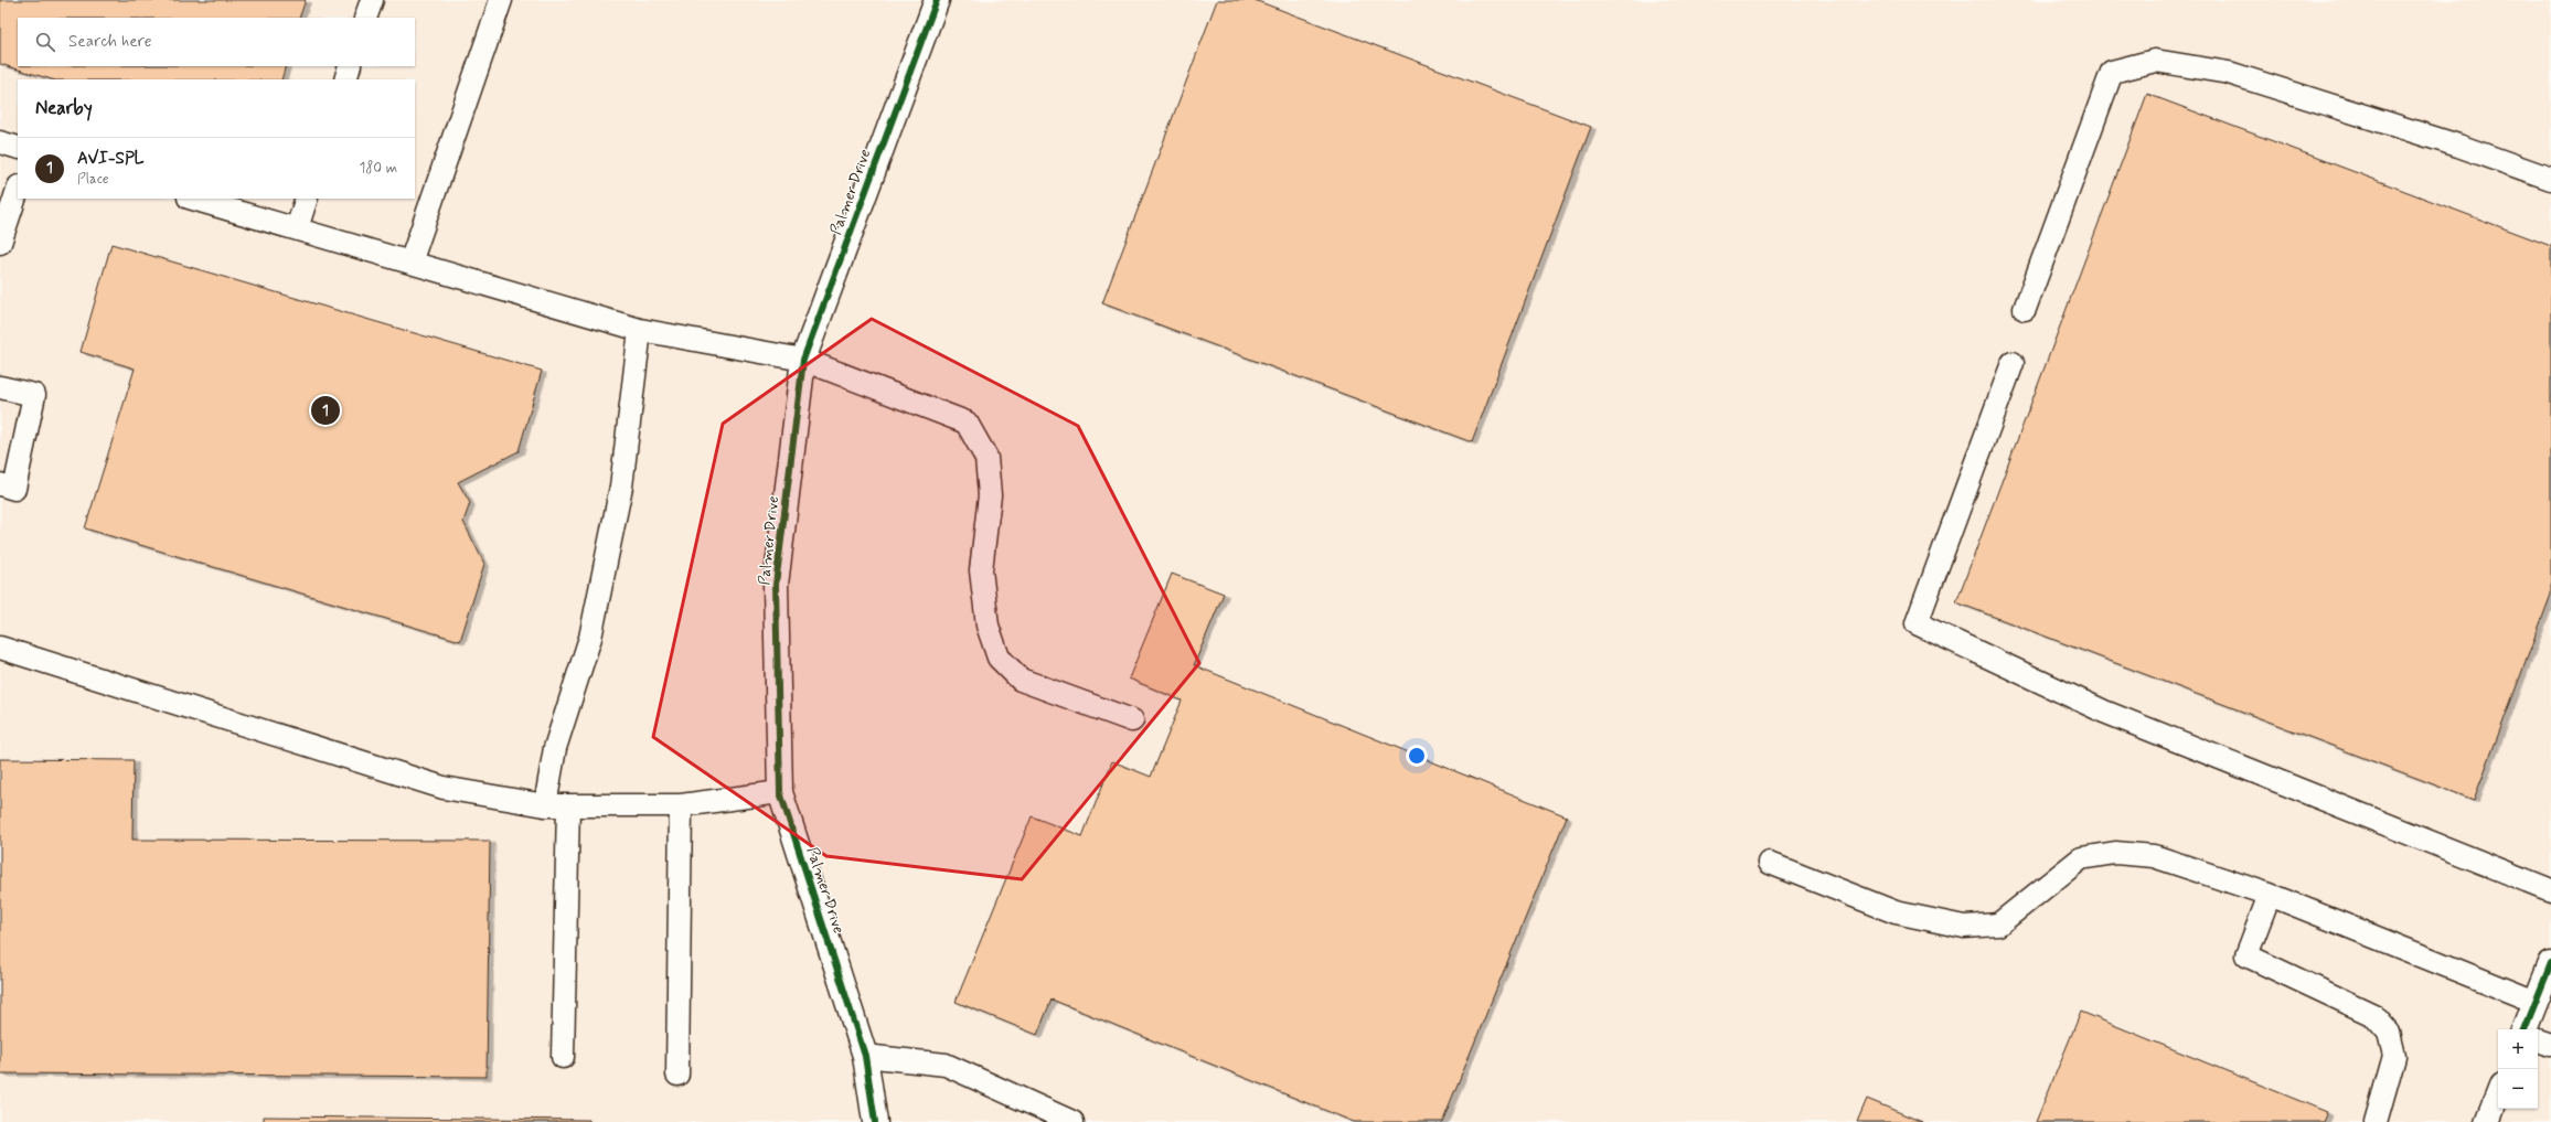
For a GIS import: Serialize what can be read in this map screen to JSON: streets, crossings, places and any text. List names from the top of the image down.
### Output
{
  "streets": {
    "street": ["Palmer Drive"]
  },
  "page": {
    "search": "Search here",
    "heading": "Nearby",
    "list": [
      {
        "mark": "1",
        "name": "AVI-SPL",
        "note": "Place",
        "value": "180 m"
      }
    ],
    "pins": "1",
    "map_buttons": ["+", "−"]
  }
}
